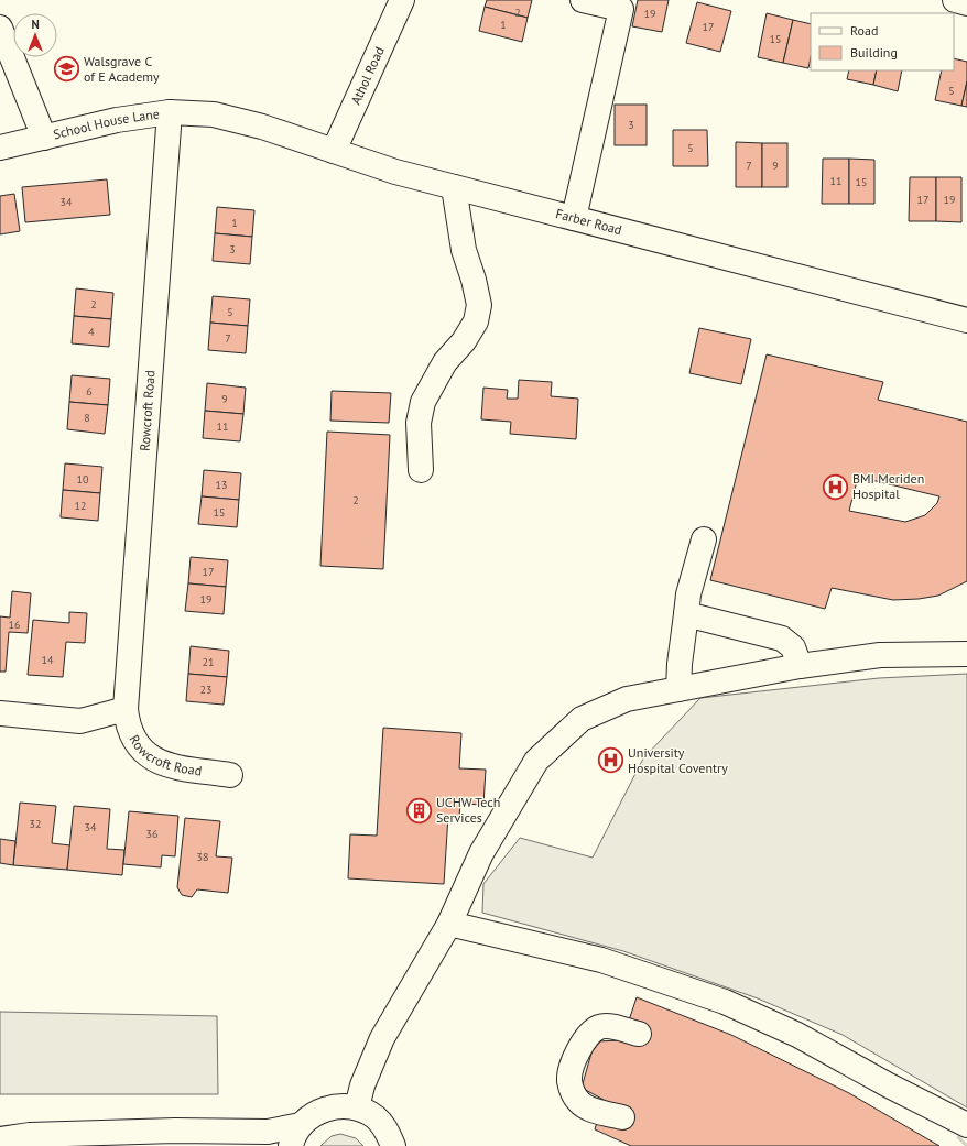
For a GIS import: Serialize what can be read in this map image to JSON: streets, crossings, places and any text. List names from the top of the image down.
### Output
{
  "streets": {
    "street": [
      "Athol Road",
      "School House Lane",
      "Farber Road",
      "Rowcroft Road"
    ]
  },
  "crossings": [
    ["Athol Road", "Farber Road"],
    ["School House Lane", "Farber Road"],
    ["School House Lane", "Rowcroft Road"]
  ],
  "places": {
    "school or university": ["Walsgrave C of E Academy"],
    "hospital": ["BMI Meriden Hospital", "University Hospital Coventry"],
    "building": ["UCHW Tech Services"]
  },
  "house_numbers": [
    "2",
    "19",
    "1",
    "17",
    "15",
    "5",
    "3",
    "5",
    "7",
    "9",
    "11",
    "15",
    "17",
    "19",
    "34",
    "1",
    "3",
    "2",
    "5",
    "4",
    "7",
    "6",
    "9",
    "8",
    "11",
    "10",
    "13",
    "2",
    "12",
    "15",
    "17",
    "19",
    "16",
    "14",
    "21",
    "23",
    "32",
    "34",
    "36",
    "38"
  ],
  "legend": ["Road", "Building"],
  "north": "top"
}
